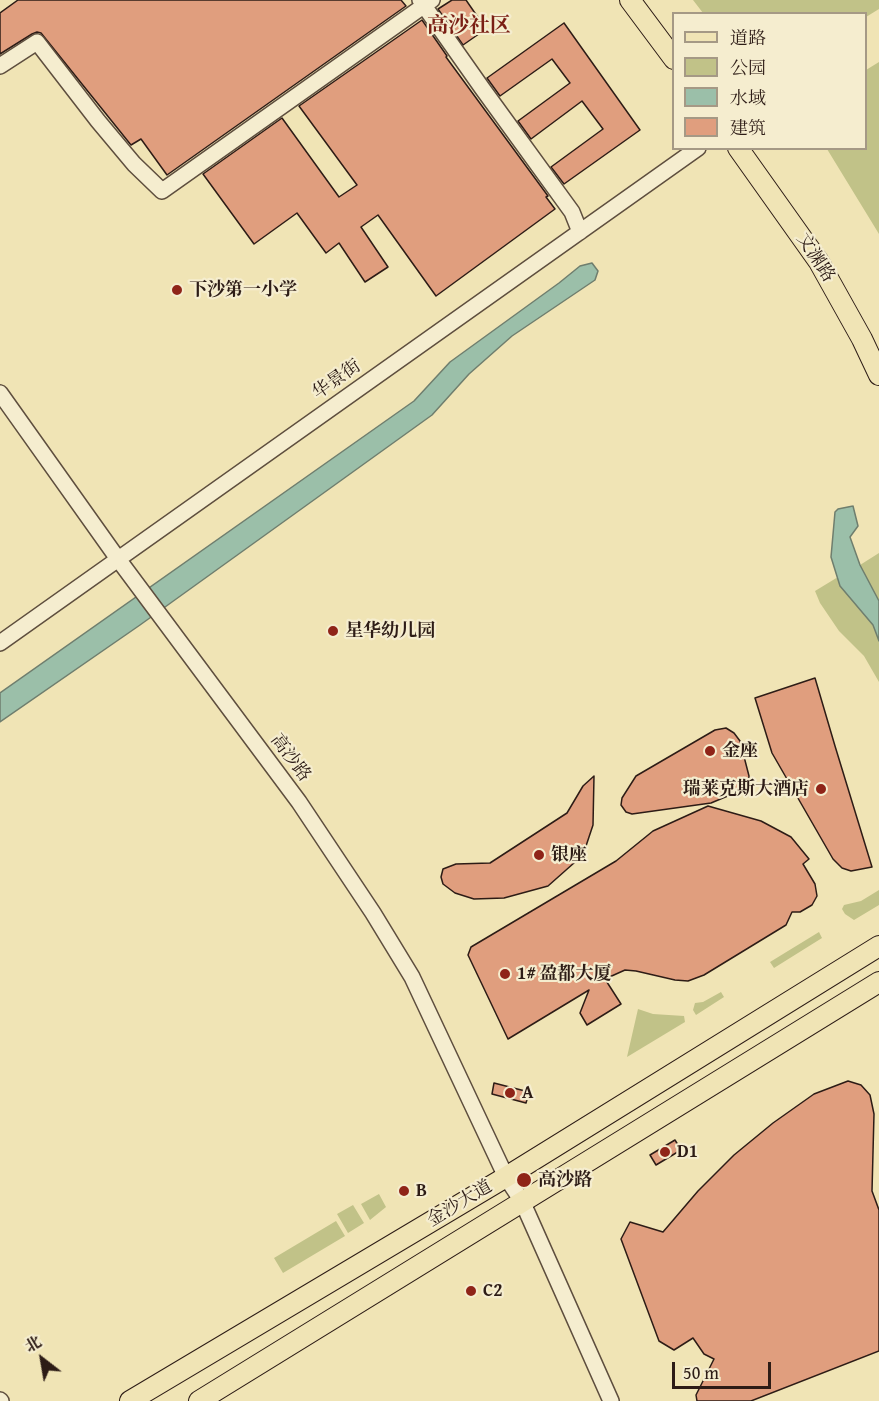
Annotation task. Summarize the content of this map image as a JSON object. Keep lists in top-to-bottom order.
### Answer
{
  "streets": {
    "main road": ["文渊路", "金沙大道"],
    "street": ["华景街", "高沙路"]
  },
  "crossings": [
    ["华景街", "高沙路"],
    ["高沙路", "金沙大道"]
  ],
  "districts": ["高沙社区"],
  "places": [
    "下沙第一小学",
    "星华幼儿园",
    "金座",
    "瑞莱克斯大酒店",
    "银座",
    "1# 盈都大厦",
    "A",
    "D1",
    "高沙路",
    "B",
    "C2"
  ],
  "legend": [
    "道路",
    "公园",
    "水域",
    "建筑"
  ],
  "scale_bar": "50 m",
  "north": "top left"
}
